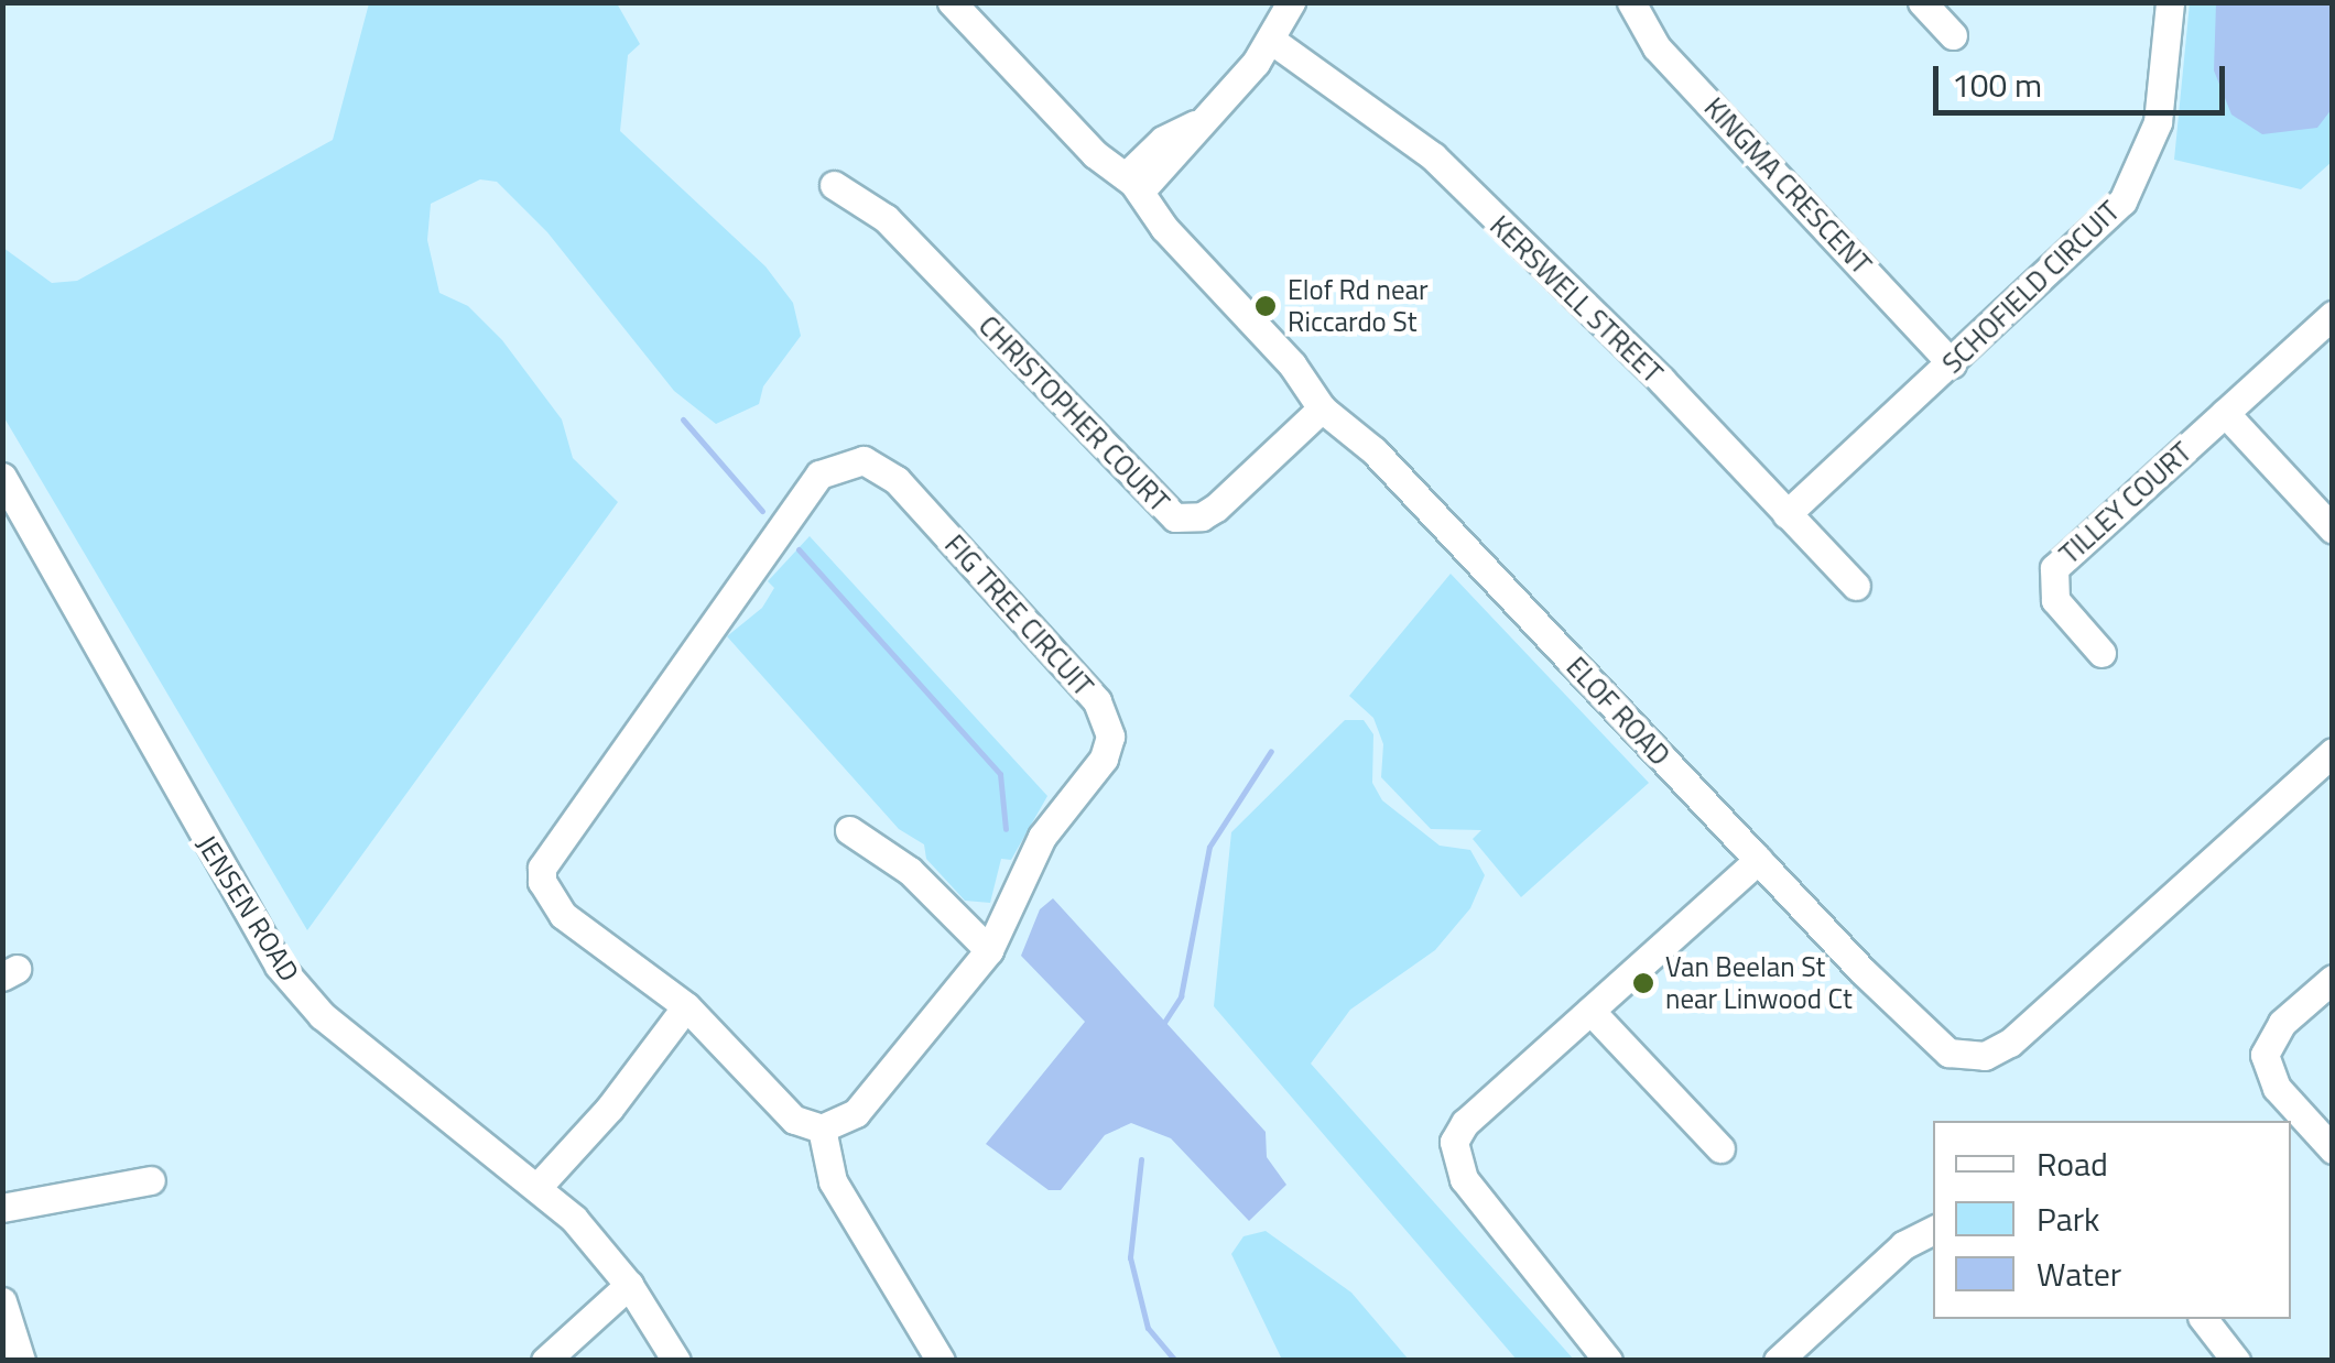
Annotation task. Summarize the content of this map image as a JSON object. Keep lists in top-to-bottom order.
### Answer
{
  "streets": {
    "street": [
      "KINGMA CRESCENT",
      "SCHOFIELD CIRCUIT",
      "KERSWELL STREET",
      "CHRISTOPHER COURT",
      "TILLEY COURT",
      "FIG TREE CIRCUIT",
      "ELOF ROAD",
      "JENSEN ROAD"
    ]
  },
  "crossings": [
    ["KINGMA CRESCENT", "SCHOFIELD CIRCUIT"],
    ["SCHOFIELD CIRCUIT", "KERSWELL STREET"],
    ["CHRISTOPHER COURT", "ELOF ROAD"]
  ],
  "places": ["Elof Rd near Riccardo St", "Van Beelan St near Linwood Ct"],
  "legend": ["Road", "Park", "Water"],
  "scale_bar": "100 m"
}
